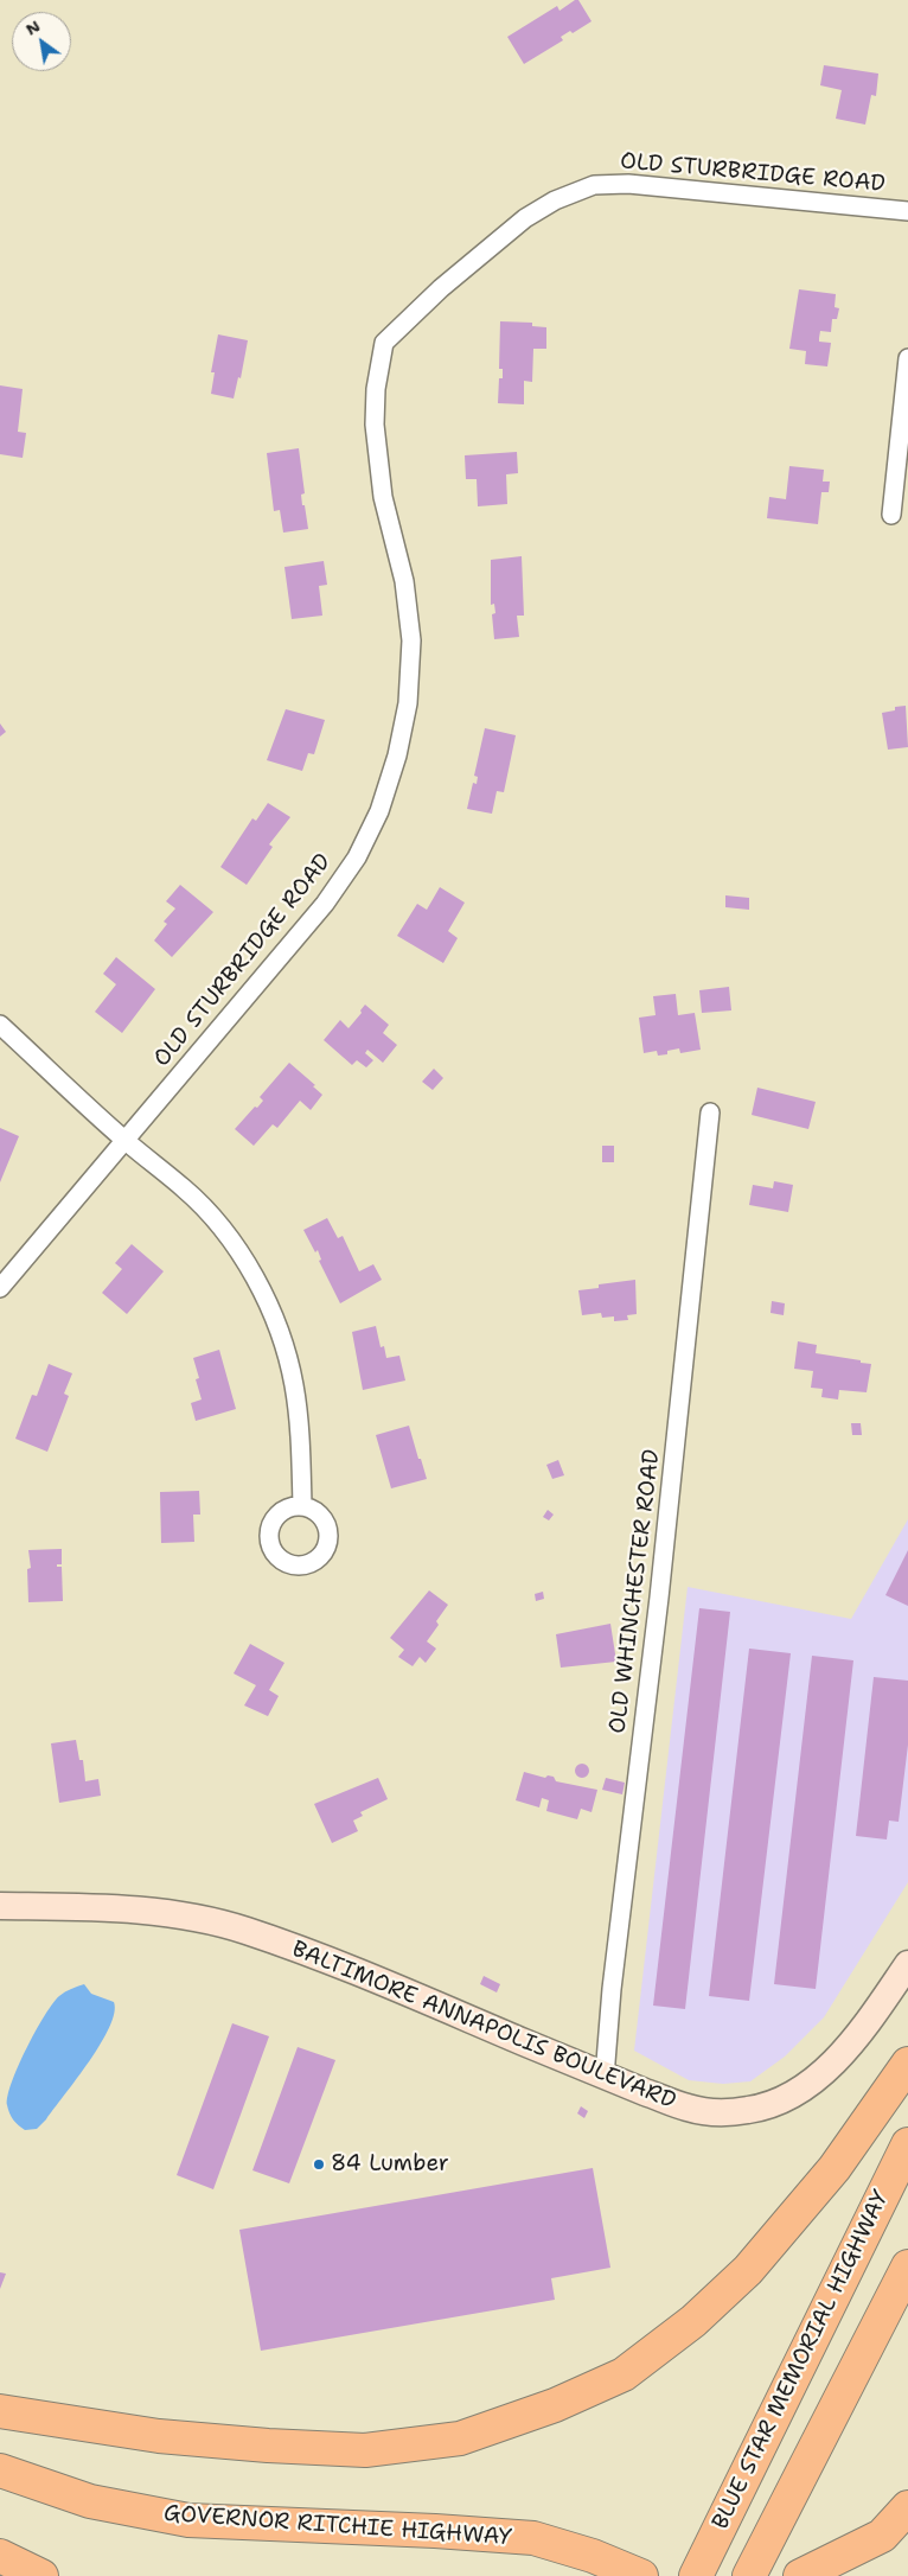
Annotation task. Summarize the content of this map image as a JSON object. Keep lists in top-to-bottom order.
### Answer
{
  "streets": {
    "highway": ["BLUE STAR MEMORIAL HIGHWAY", "GOVERNOR RITCHIE HIGHWAY"],
    "street": ["OLD STURBRIDGE ROAD", "OLD WHINCHESTER ROAD", "BALTIMORE ANNAPOLIS BOULEVARD"]
  },
  "crossings": [
    ["OLD WHINCHESTER ROAD", "BALTIMORE ANNAPOLIS BOULEVARD"]
  ],
  "places": ["84 Lumber"],
  "north": "top left"
}
